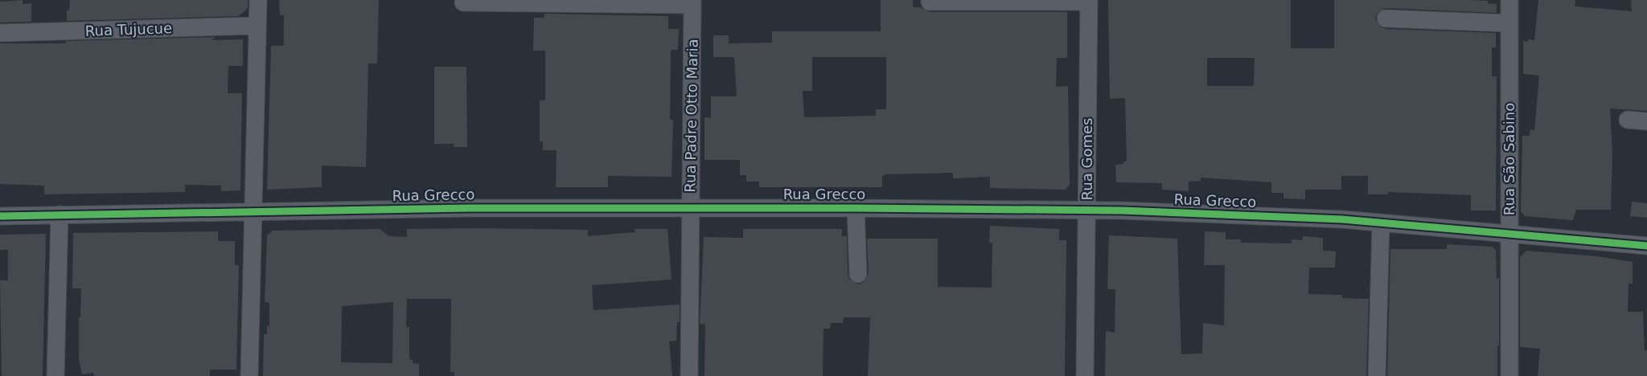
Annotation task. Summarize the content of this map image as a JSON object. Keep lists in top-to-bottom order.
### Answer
{
  "streets": {
    "street": [
      "Rua Tujucue",
      "Rua Padre Otto Maria",
      "Rua Gomes",
      "Rua São Sabino",
      "Rua Grecco"
    ]
  },
  "crossings": [
    ["Rua Padre Otto Maria", "Rua Grecco"],
    ["Rua Gomes", "Rua Grecco"],
    ["Rua São Sabino", "Rua Grecco"]
  ]
}
